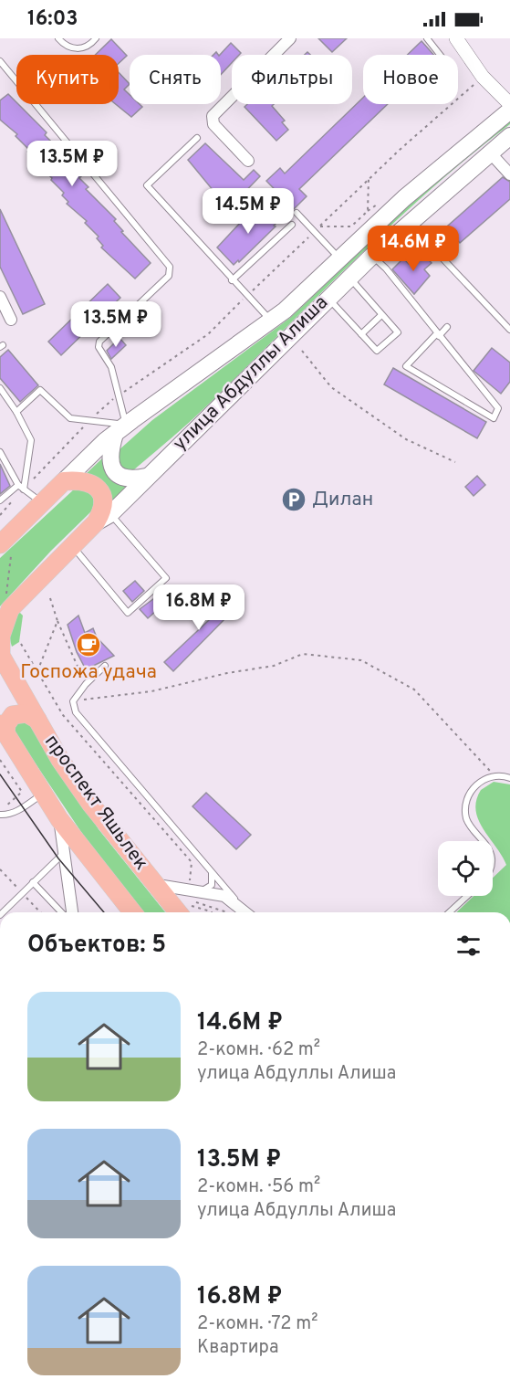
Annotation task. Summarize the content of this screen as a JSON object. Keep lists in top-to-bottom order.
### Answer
{
  "streets": {
    "main road": ["улица Абдуллы Алиша", "проспект Яшьлек"]
  },
  "places": {
    "parking": ["Дилан"],
    "cafe": ["Госпожа удача"]
  },
  "page": {
    "status": "16:03",
    "chip": [
      "Купить",
      "Снять",
      "Фильтры",
      "Новое"
    ],
    "price": [
      "13.5M ₽",
      "14.5M ₽",
      "14.6M ₽",
      "13.5M ₽",
      "16.8M ₽"
    ],
    "heading": "Объектов: 5",
    "list": [
      {
        "name": "14.6M ₽",
        "note": "2-комн. · 62 m² · улица Абдуллы Алиша"
      },
      {
        "name": "13.5M ₽",
        "note": "2-комн. · 56 m² · улица Абдуллы Алиша"
      },
      {
        "name": "16.8M ₽",
        "note": "2-комн. · 72 m² · Квартира"
      }
    ]
  }
}
